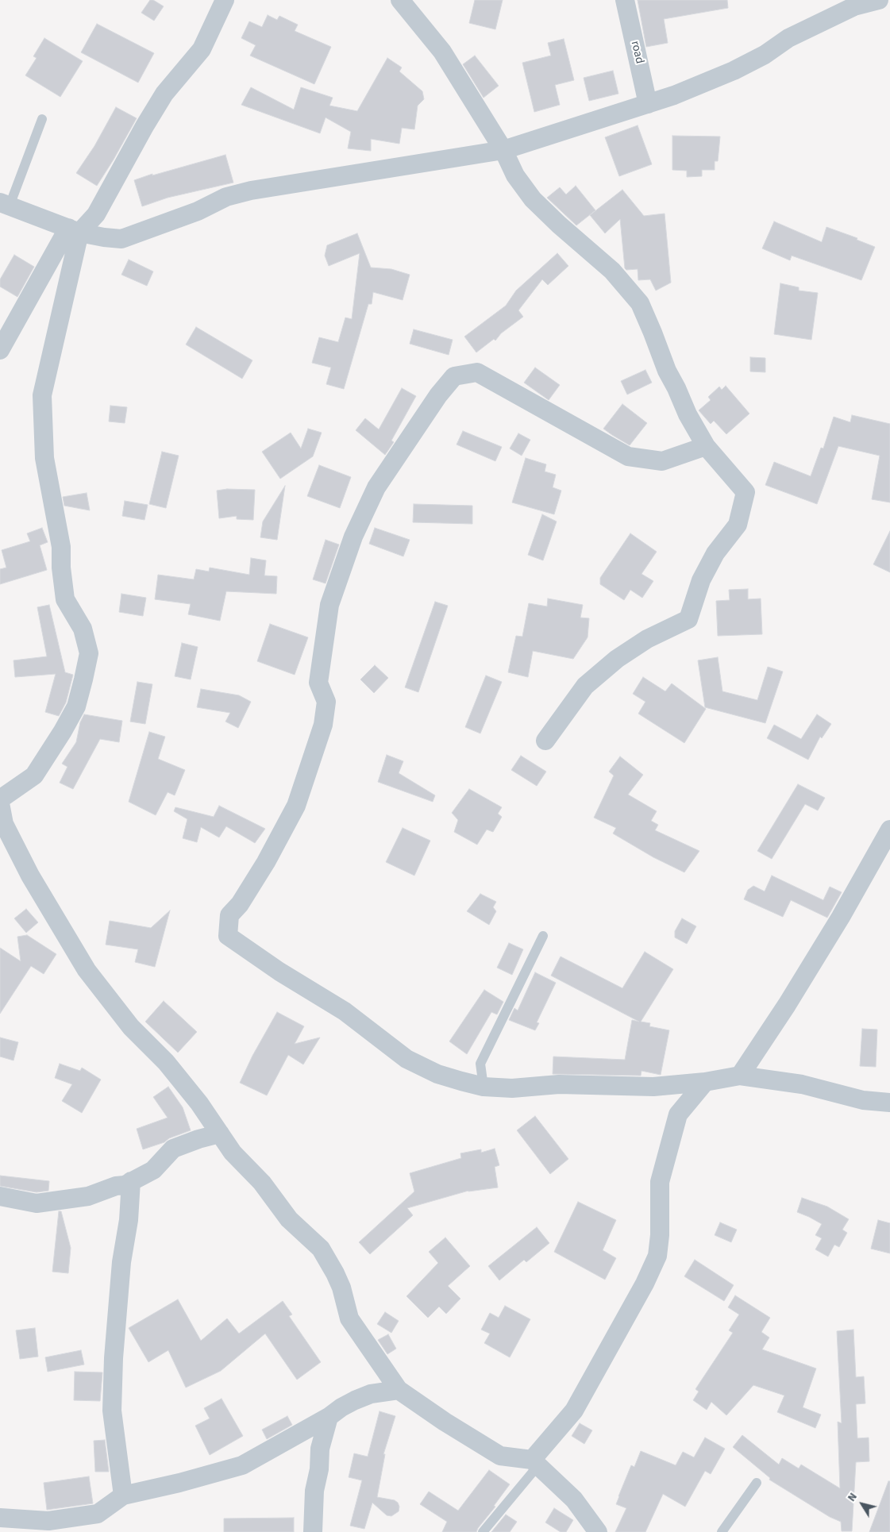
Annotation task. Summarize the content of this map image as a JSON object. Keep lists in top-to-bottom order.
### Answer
{
  "streets": {
    "street": ["road"]
  },
  "north": "top left"
}
